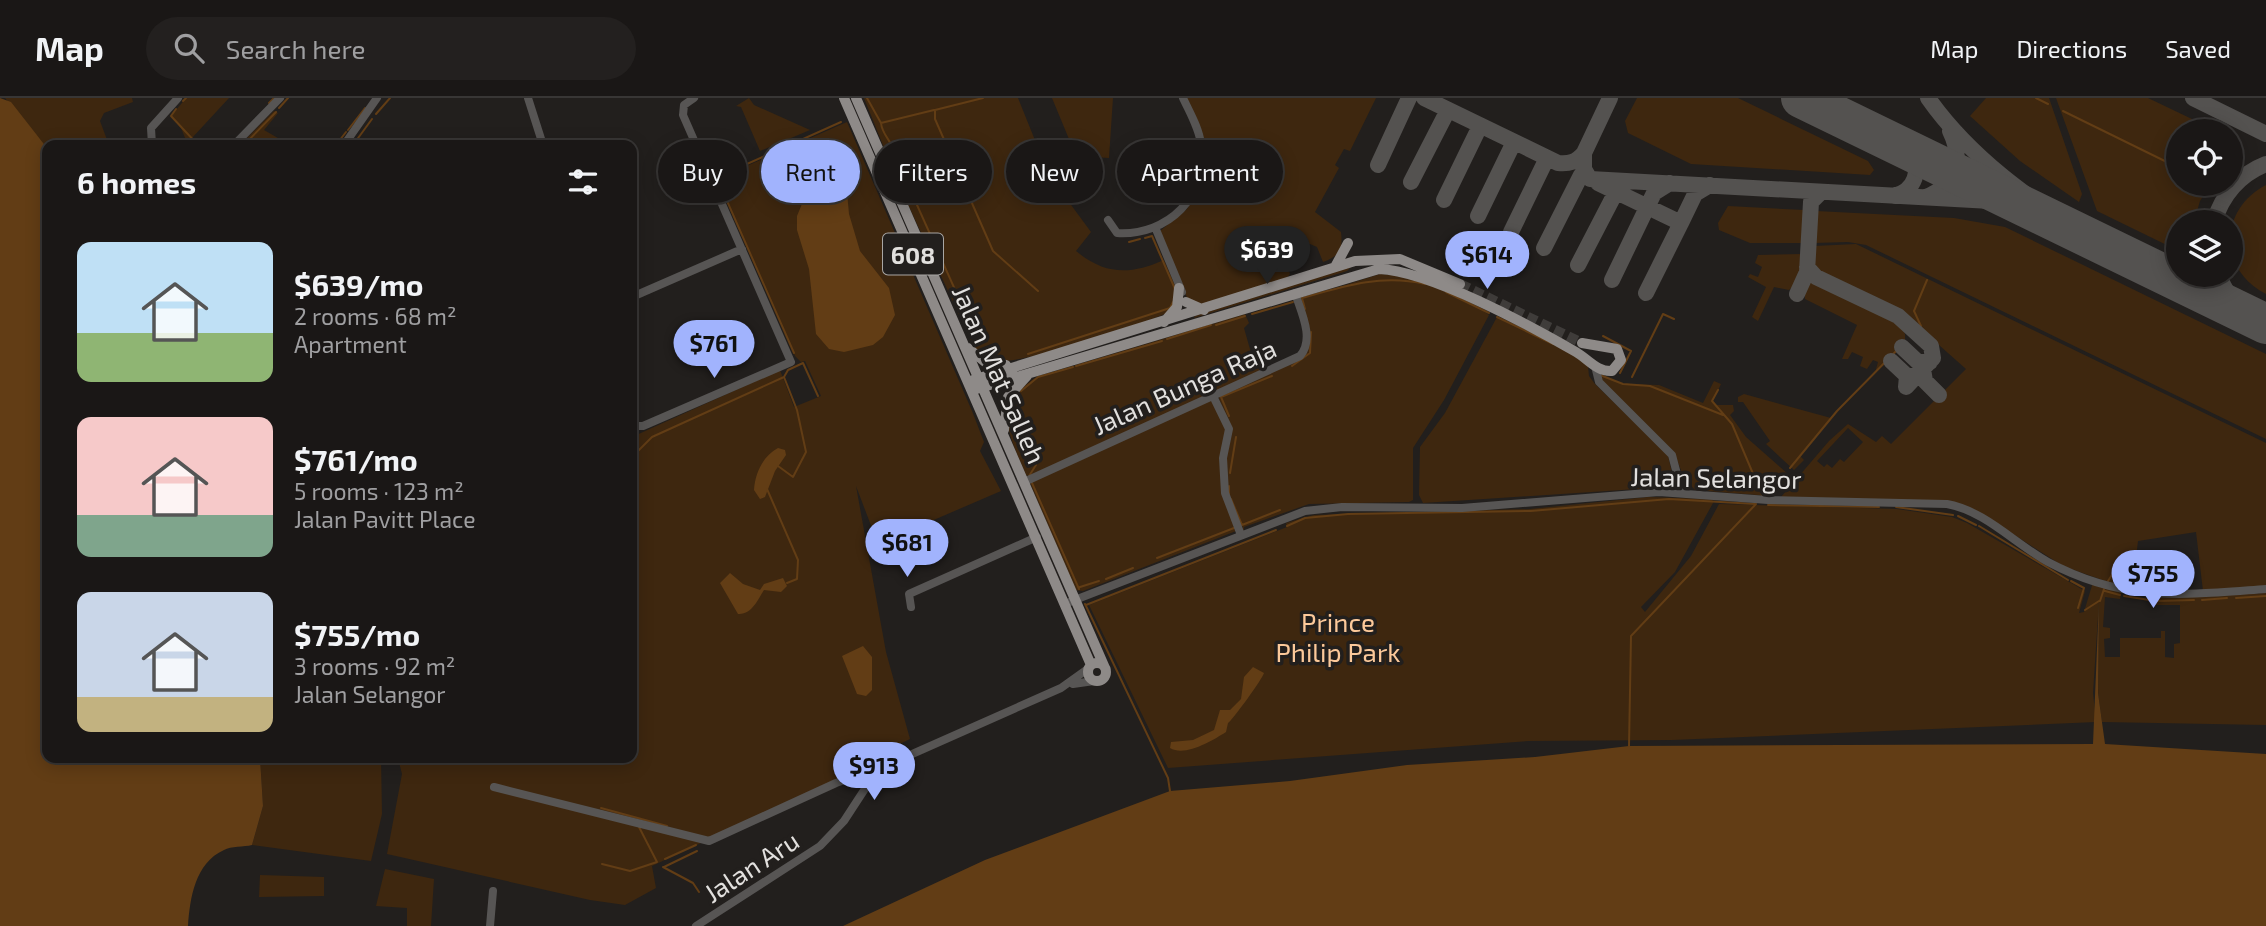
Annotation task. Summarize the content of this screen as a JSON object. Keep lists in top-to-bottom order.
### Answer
{
  "streets": {
    "main road": ["608", "Jalan Mat Salleh"],
    "street": ["Jalan Bunga Raja", "Jalan Selangor", "Jalan Aru"]
  },
  "crossings": [
    ["Jalan Mat Salleh", "Jalan Bunga Raja"],
    ["Jalan Mat Salleh", "Jalan Selangor"]
  ],
  "parks": ["Prince Philip Park"],
  "page": {
    "header": "Map",
    "search": "Search here",
    "nav": ["Map", "Directions", "Saved"],
    "chip": [
      "Buy",
      "Rent",
      "Filters",
      "New",
      "Apartment"
    ],
    "heading": "6 homes",
    "list": [
      {
        "name": "$639/mo",
        "note": "2 rooms · 68 m² · Apartment"
      },
      {
        "name": "$761/mo",
        "note": "5 rooms · 123 m² · Jalan Pavitt Place"
      },
      {
        "name": "$755/mo",
        "note": "3 rooms · 92 m² · Jalan Selangor"
      }
    ],
    "price": [
      "$639",
      "$614",
      "$761",
      "$681",
      "$755",
      "$913"
    ]
  }
}
